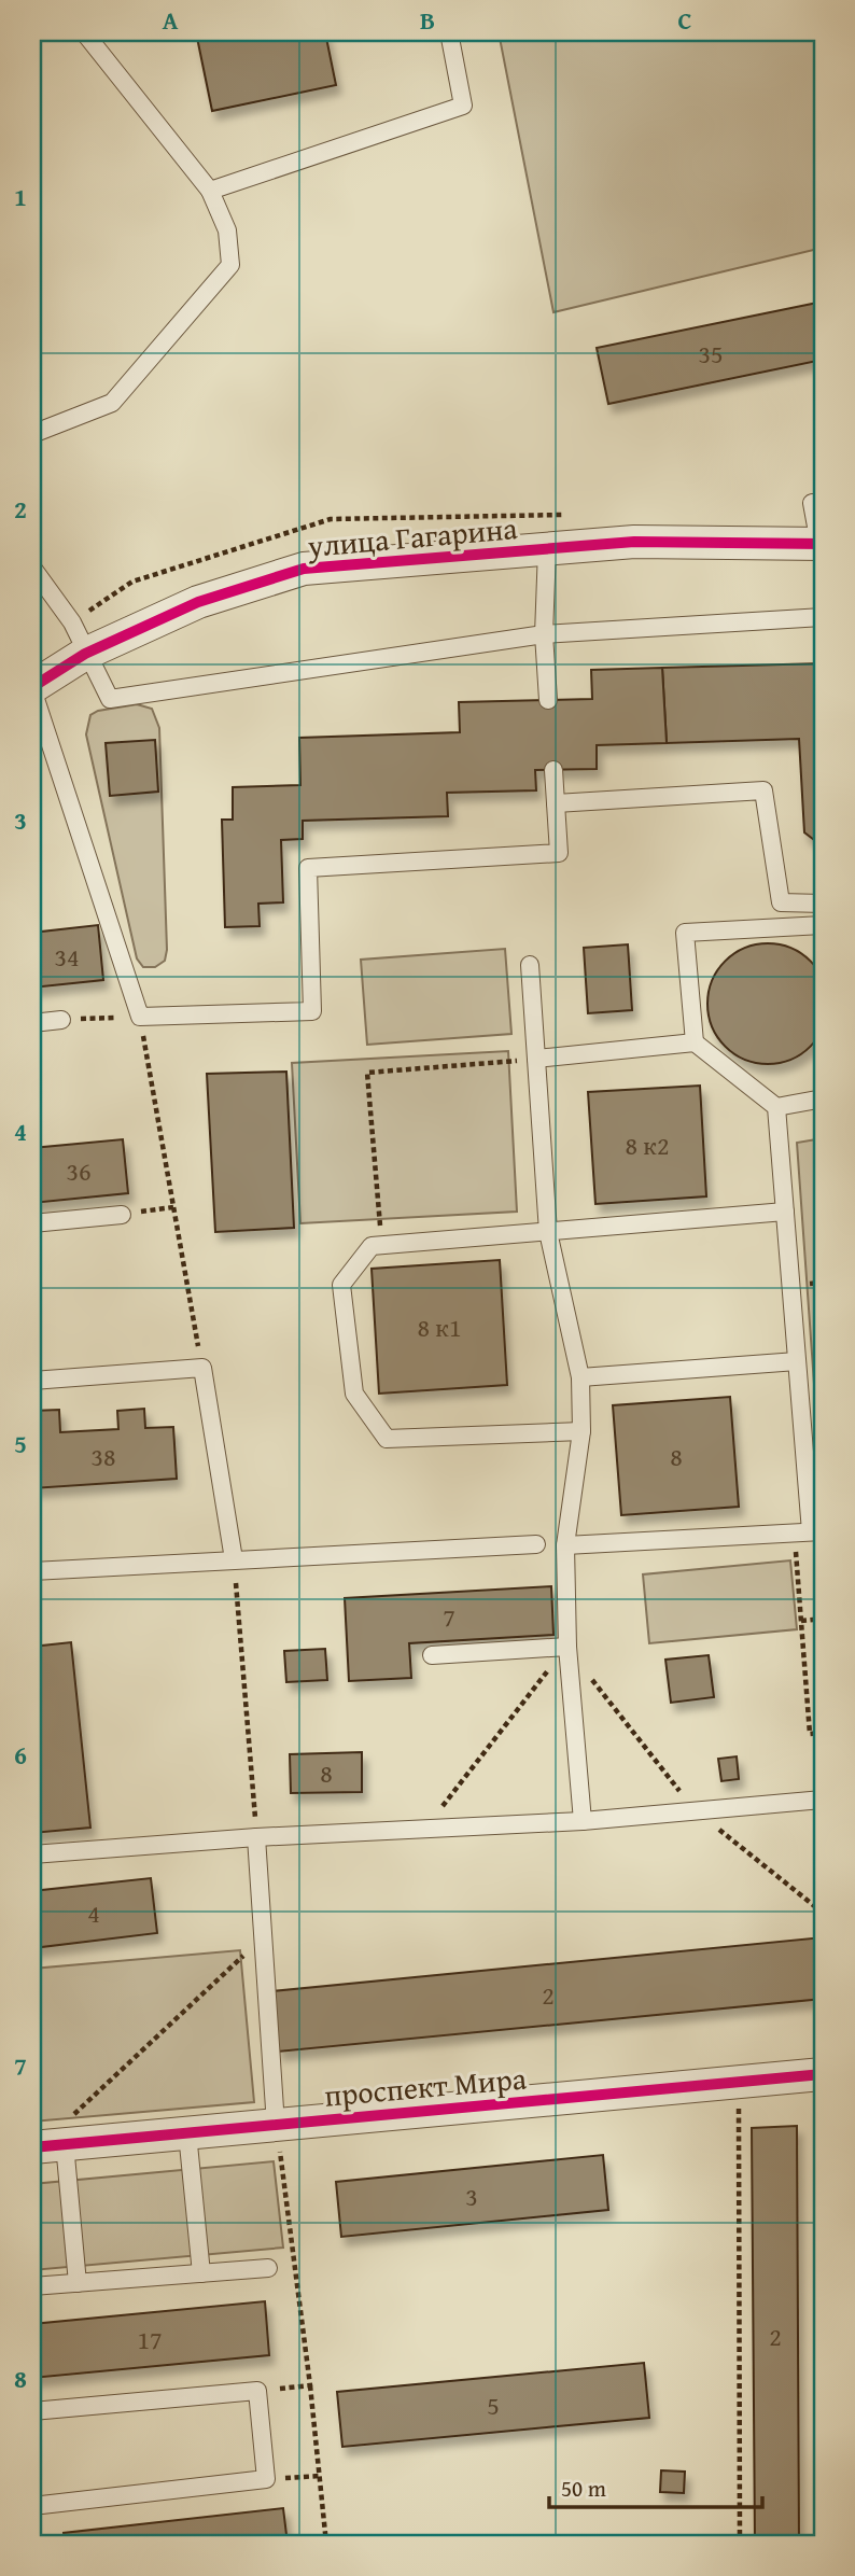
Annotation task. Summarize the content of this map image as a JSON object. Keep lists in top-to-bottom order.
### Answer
{
  "streets": {
    "street": ["улица Гагарина", "проспект Мира"]
  },
  "house_numbers": [
    "35",
    "34",
    "8 к2",
    "36",
    "8 к1",
    "38",
    "8",
    "7",
    "8",
    "4",
    "2",
    "3",
    "2",
    "17",
    "5"
  ],
  "scale_bar": "50 m",
  "grid": {
    "columns": ["A", "B", "C"],
    "rows": [
      "1",
      "2",
      "3",
      "4",
      "5",
      "6",
      "7",
      "8"
    ]
  }
}
